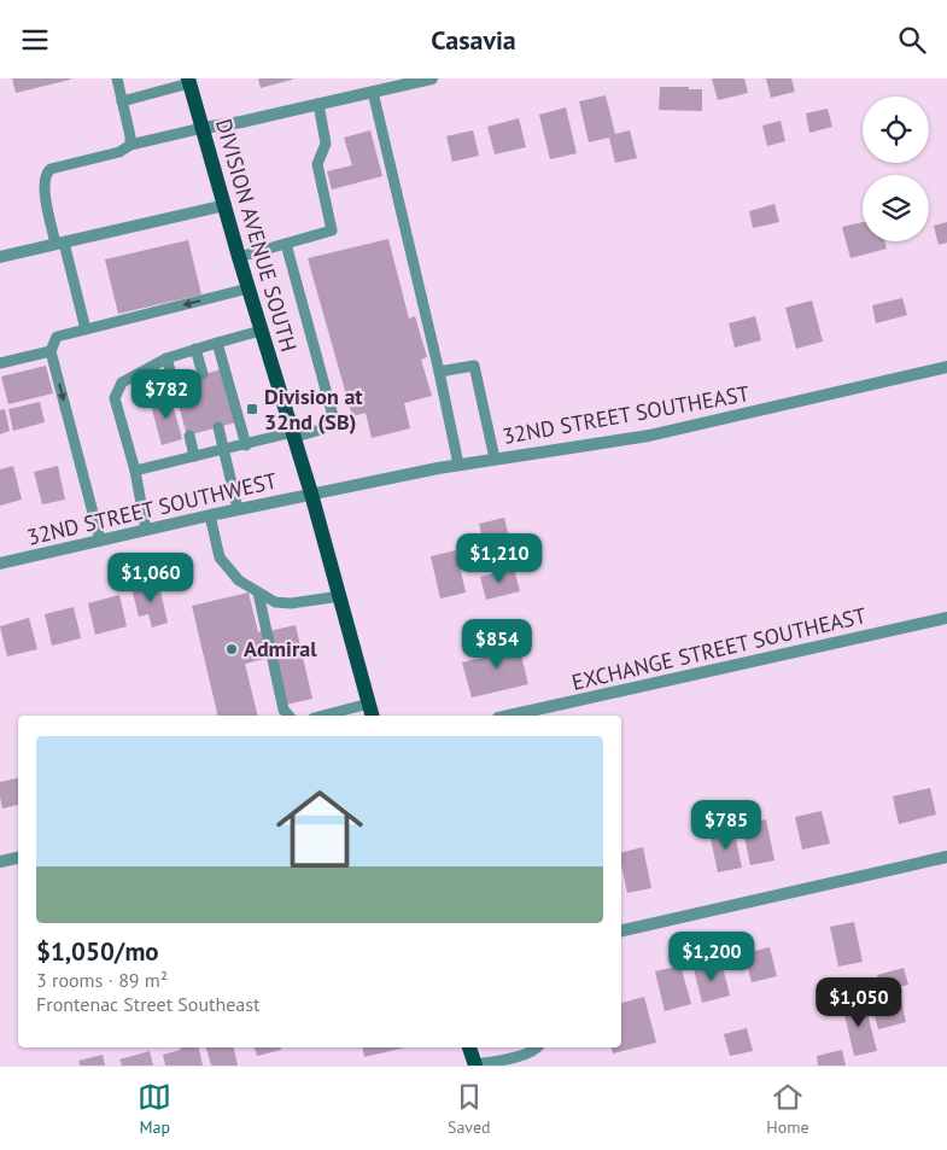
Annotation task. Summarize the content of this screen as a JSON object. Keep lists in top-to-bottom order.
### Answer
{
  "streets": {
    "main road": ["DIVISION AVENUE SOUTH"],
    "street": ["32ND STREET SOUTHEAST", "32ND STREET SOUTHWEST", "EXCHANGE STREET SOUTHEAST"]
  },
  "crossings": [
    ["DIVISION AVENUE SOUTH", "32ND STREET SOUTHEAST"],
    ["DIVISION AVENUE SOUTH", "32ND STREET SOUTHWEST"],
    ["32ND STREET SOUTHEAST", "32ND STREET SOUTHWEST"]
  ],
  "places": {
    "transit": ["Division at 32nd (SB)"],
    "other": ["Admiral"]
  },
  "page": {
    "header": "Casavia",
    "price": [
      "$782",
      "$1,210",
      "$1,060",
      "$854",
      "$785",
      "$1,200",
      "$1,050"
    ],
    "list": [
      {
        "name": "$1,050/mo",
        "note": "3 rooms · 89 m² · Frontenac Street Southeast"
      }
    ],
    "tabs": ["Map", "Saved", "Home"]
  }
}
